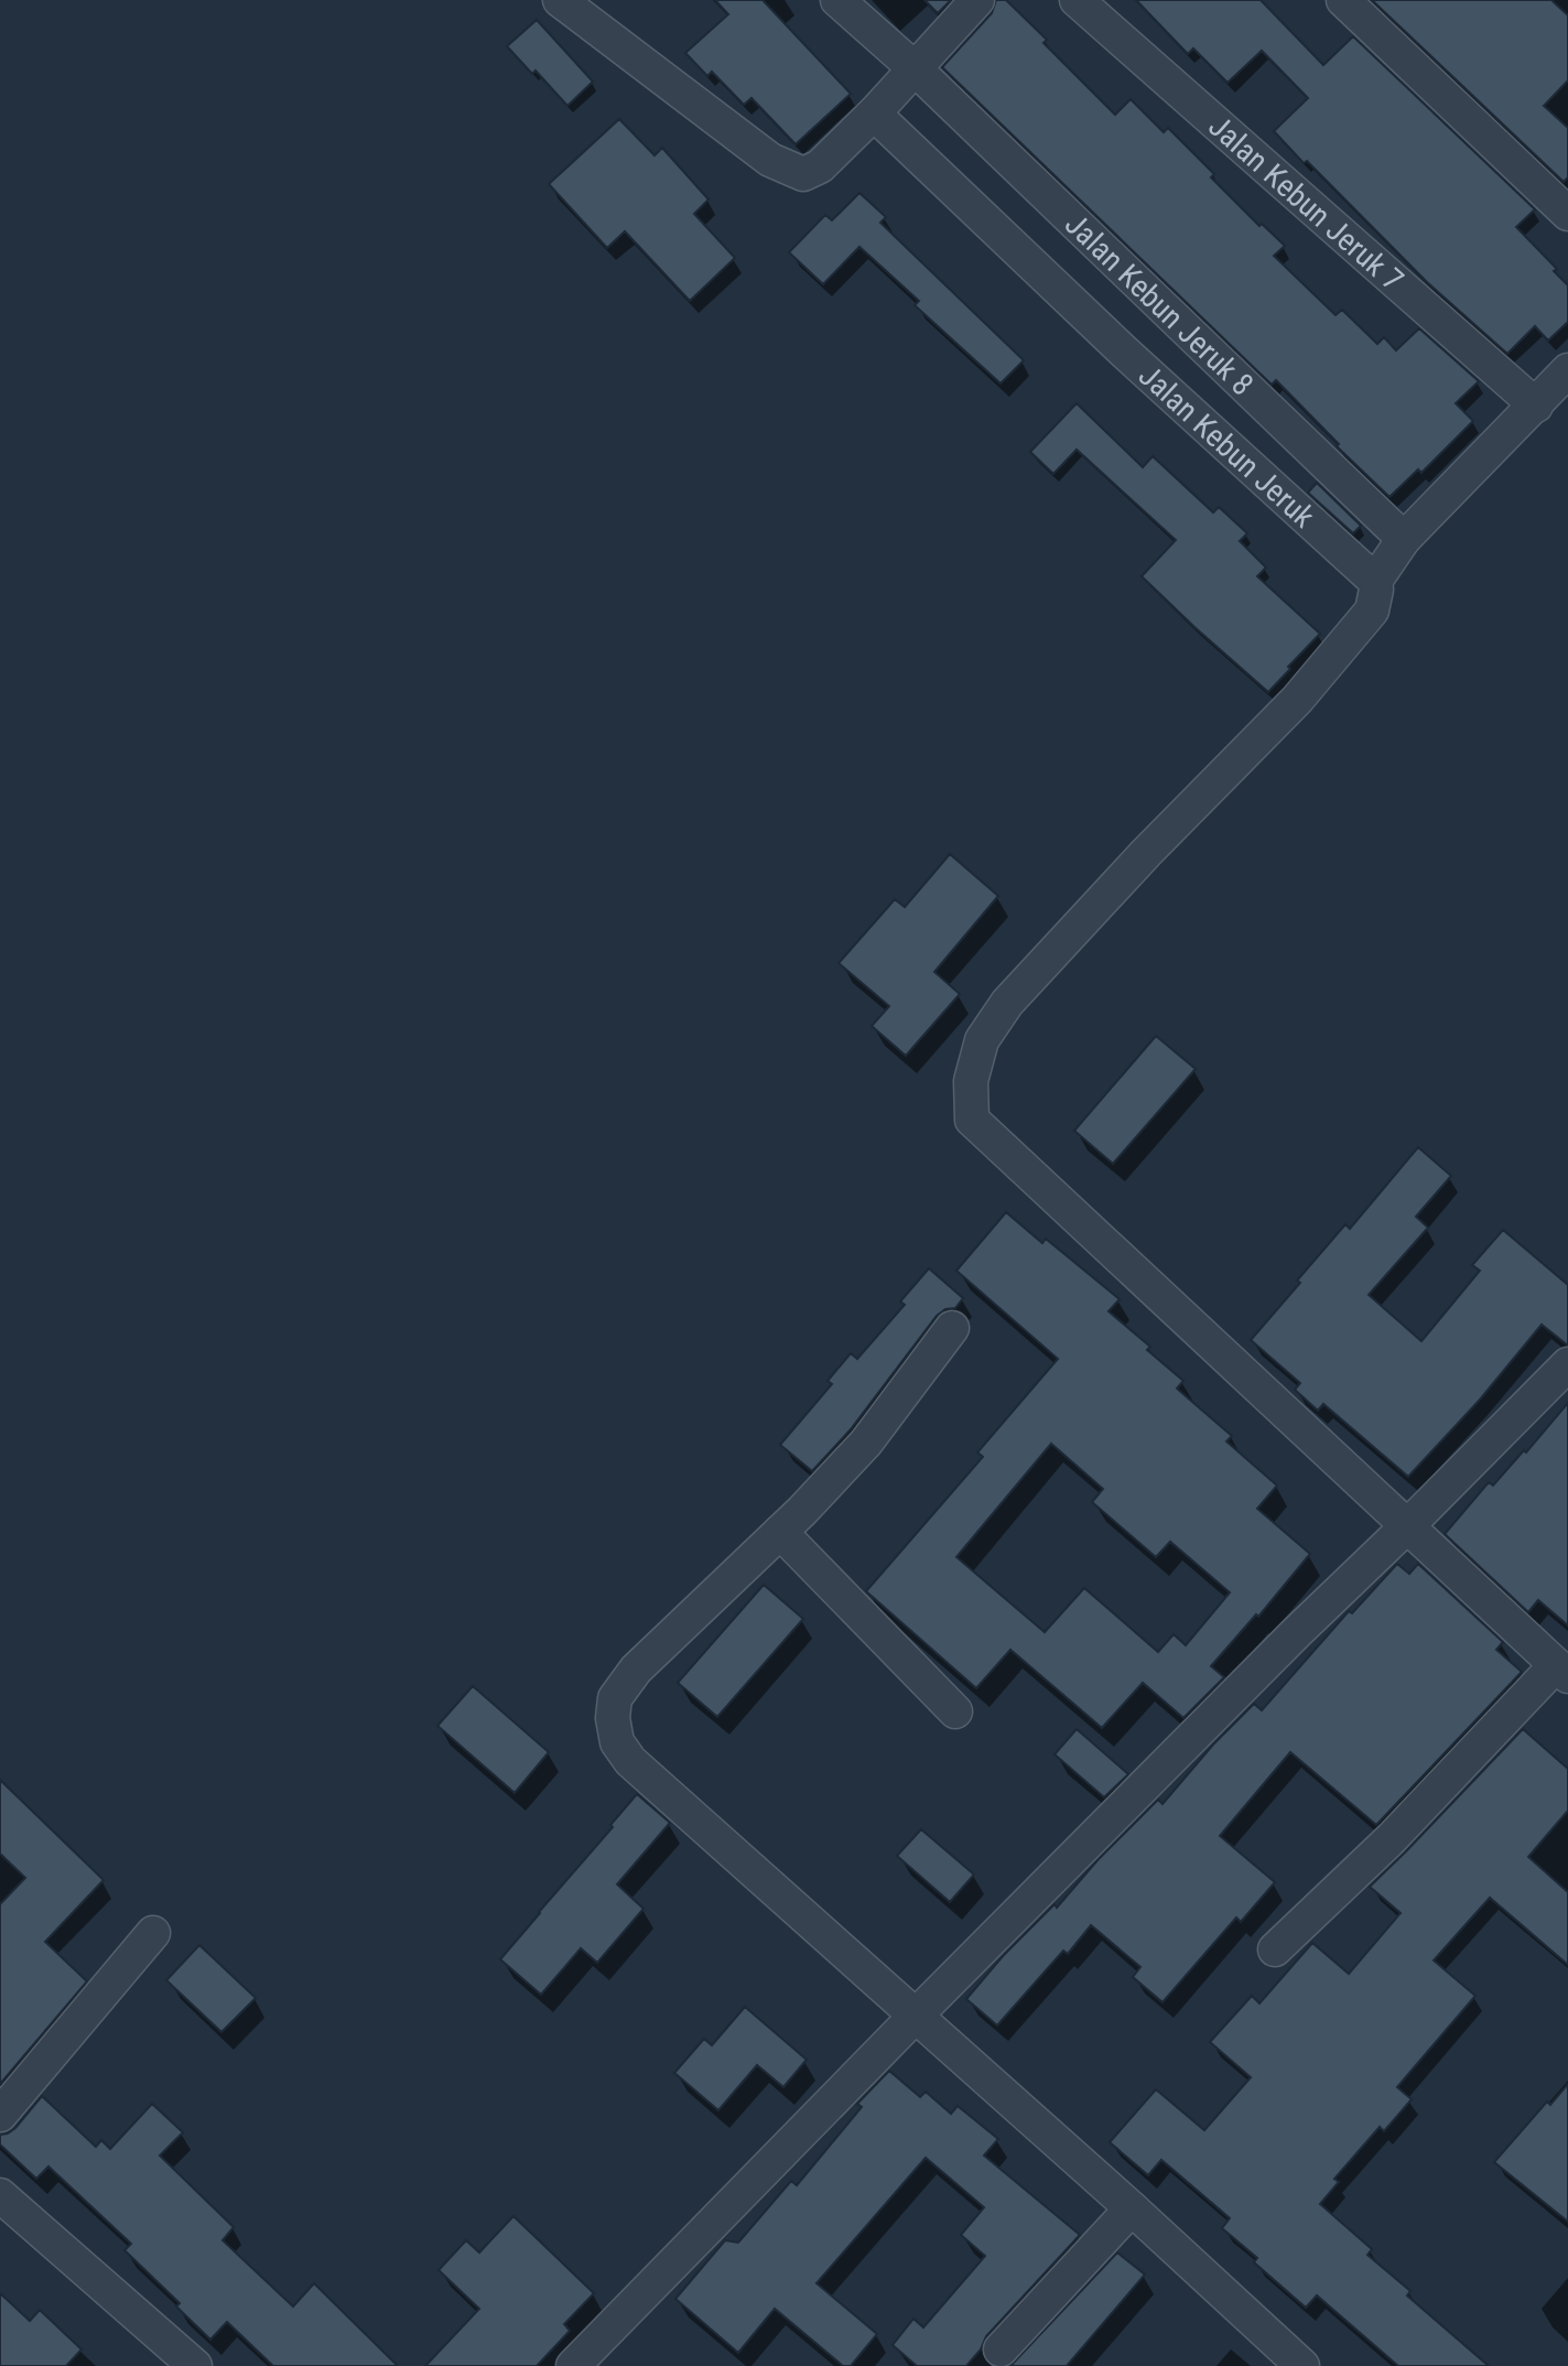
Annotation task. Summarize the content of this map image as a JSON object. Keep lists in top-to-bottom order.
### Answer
{
  "streets": {
    "street": ["Jalan Kebun Jeruk 7", "Jalan Kebun Jeruk 8", "Jalan Kebun Jeruk"]
  }
}
